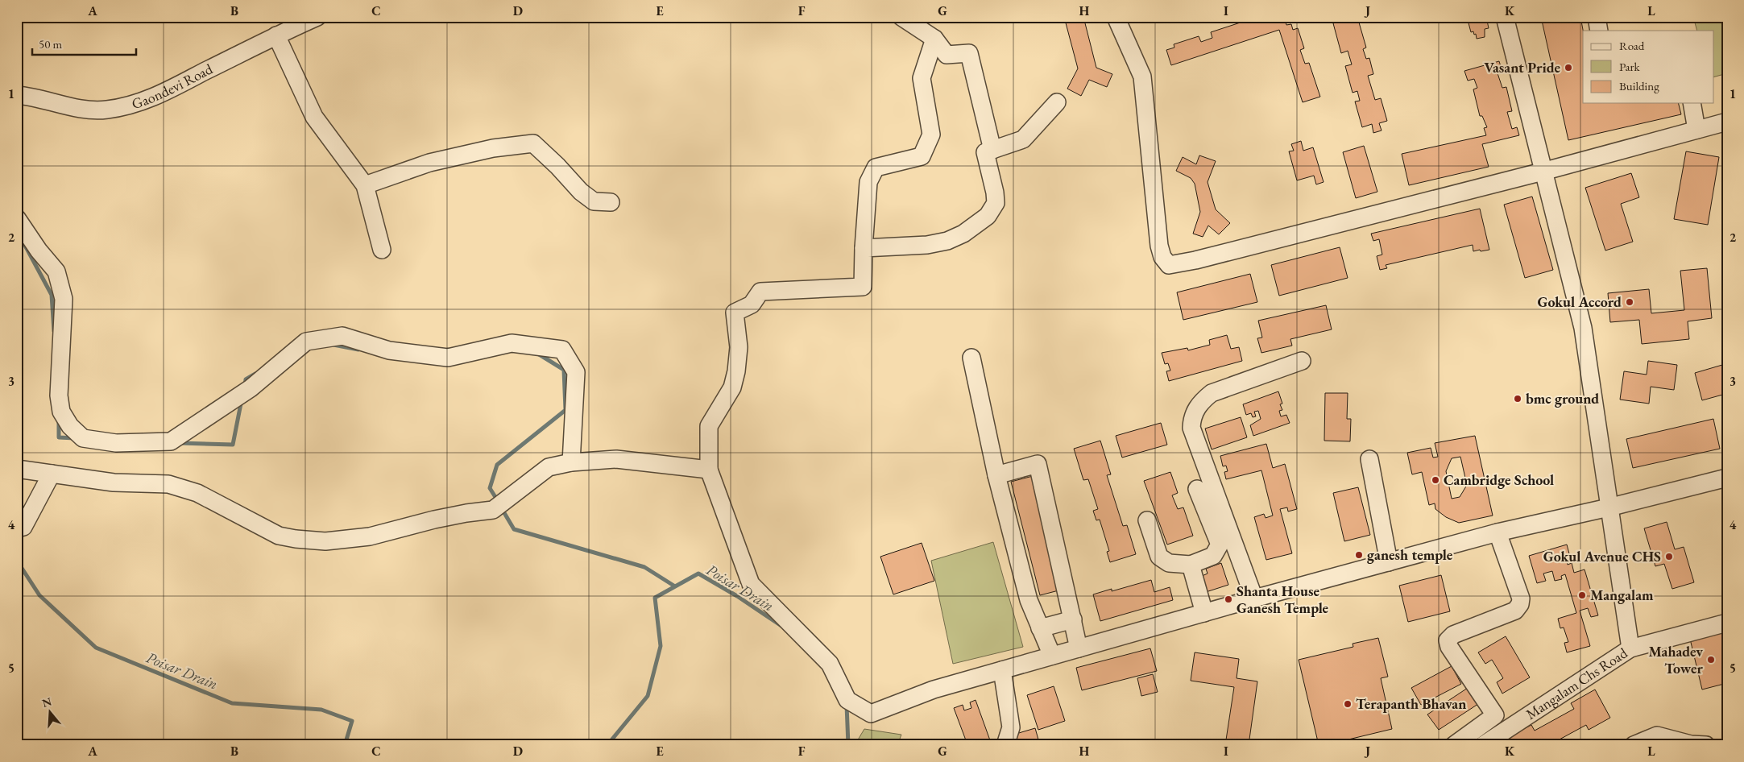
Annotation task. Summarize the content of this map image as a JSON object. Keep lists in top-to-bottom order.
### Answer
{
  "streets": {
    "street": ["Gaondevi Road", "Mangalam Chs Road"]
  },
  "water": ["Poisar Drain"],
  "places": [
    "Vasant Pride",
    "Gokul Accord",
    "bmc ground",
    "Cambridge School",
    "ganesh temple",
    "Gokul Avenue CHS",
    "Mangalam",
    "Shanta House Ganesh Temple",
    "Mahadev Tower",
    "Terapanth Bhavan"
  ],
  "legend": ["Road", "Park", "Building"],
  "scale_bar": "50 m",
  "north": "top",
  "grid": {
    "columns": [
      "A",
      "B",
      "C",
      "D",
      "E",
      "F",
      "G",
      "H",
      "I",
      "J",
      "K",
      "L"
    ],
    "rows": [
      "1",
      "2",
      "3",
      "4",
      "5"
    ]
  }
}
